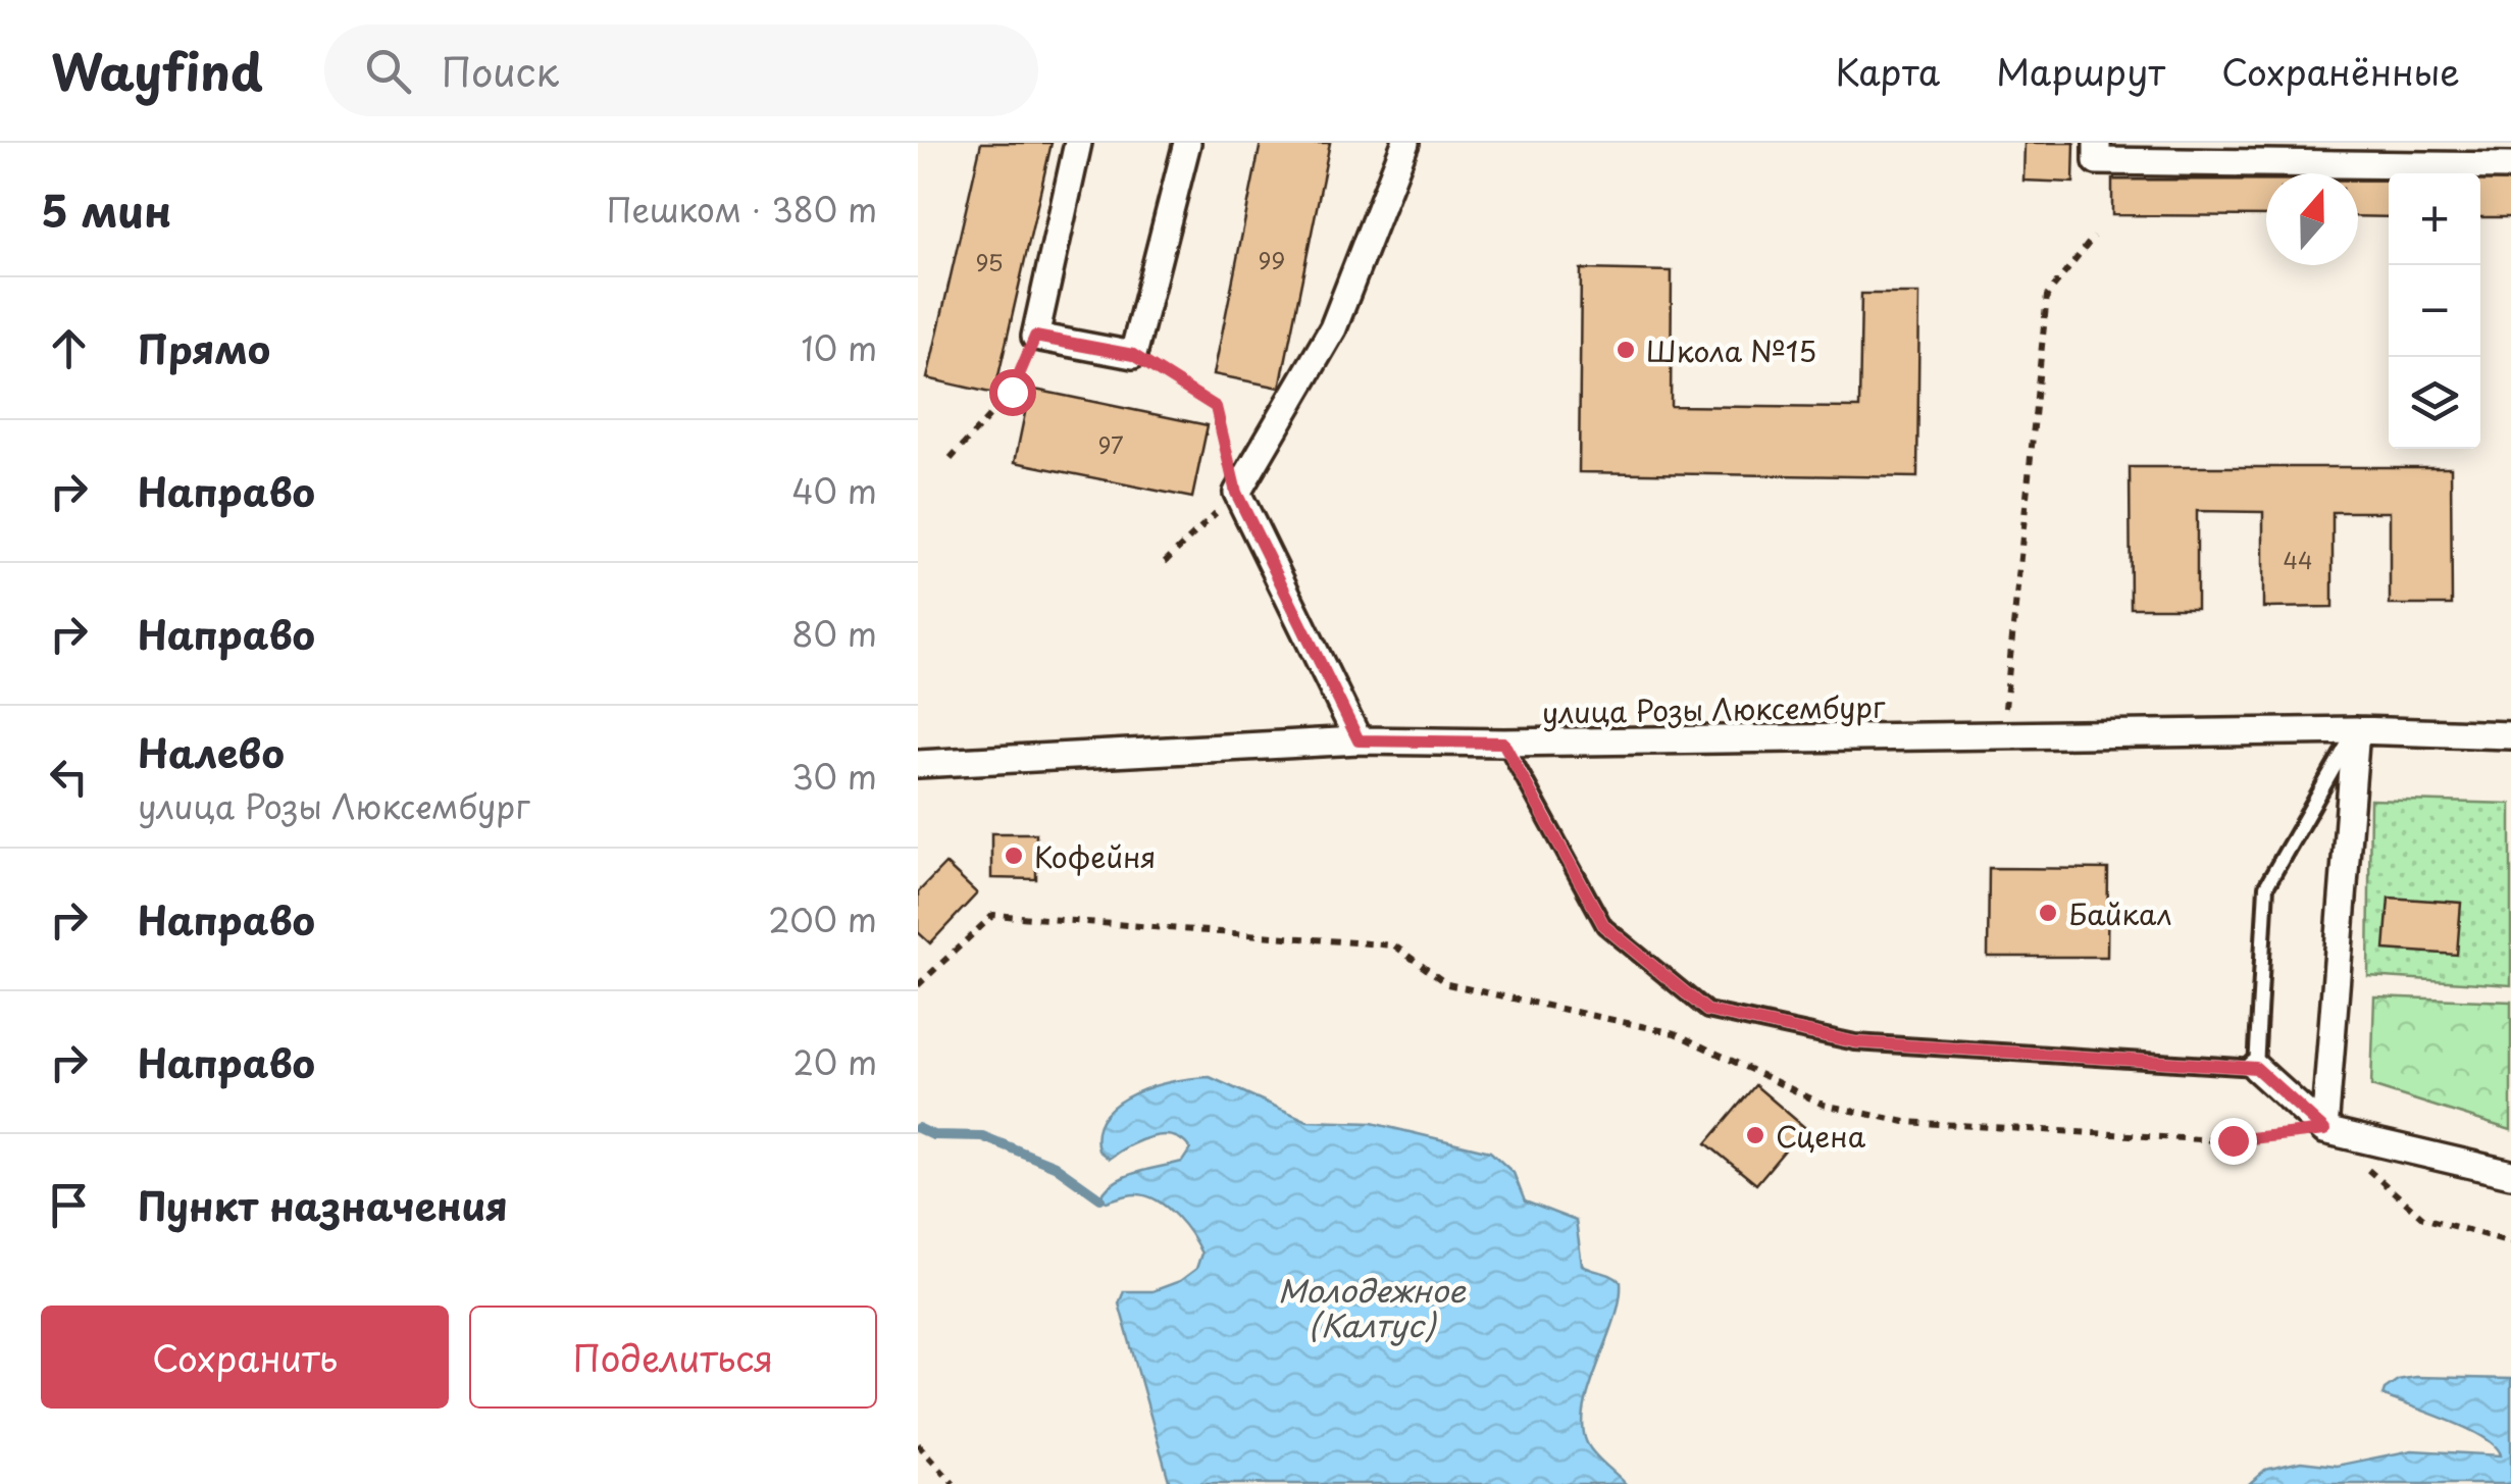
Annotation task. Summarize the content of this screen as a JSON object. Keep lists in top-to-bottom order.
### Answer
{
  "streets": {
    "street": ["улица Розы Люксембург"]
  },
  "water": ["Молодежное (Калтус)"],
  "places": [
    "Школа №15",
    "Кофейня",
    "Байкал",
    "Сцена"
  ],
  "house_numbers": [
    "99",
    "95",
    "97",
    "44"
  ],
  "north": "top",
  "page": {
    "header": "Wayfind",
    "search": "Поиск",
    "nav": ["Карта", "Маршрут", "Сохранённые"],
    "heading": ["5 мин", "Пешком · 380 m"],
    "map_buttons": ["+", "−"],
    "list": [
      ["Прямо", "10 m"],
      ["Направо", "40 m"],
      ["Направо", "80 m"],
      ["Налево", "улица Розы Люксембург", "30 m"],
      ["Направо", "200 m"],
      ["Направо", "20 m"],
      "Пункт назначения"
    ],
    "buttons": ["Сохранить", "Поделиться"]
  }
}
